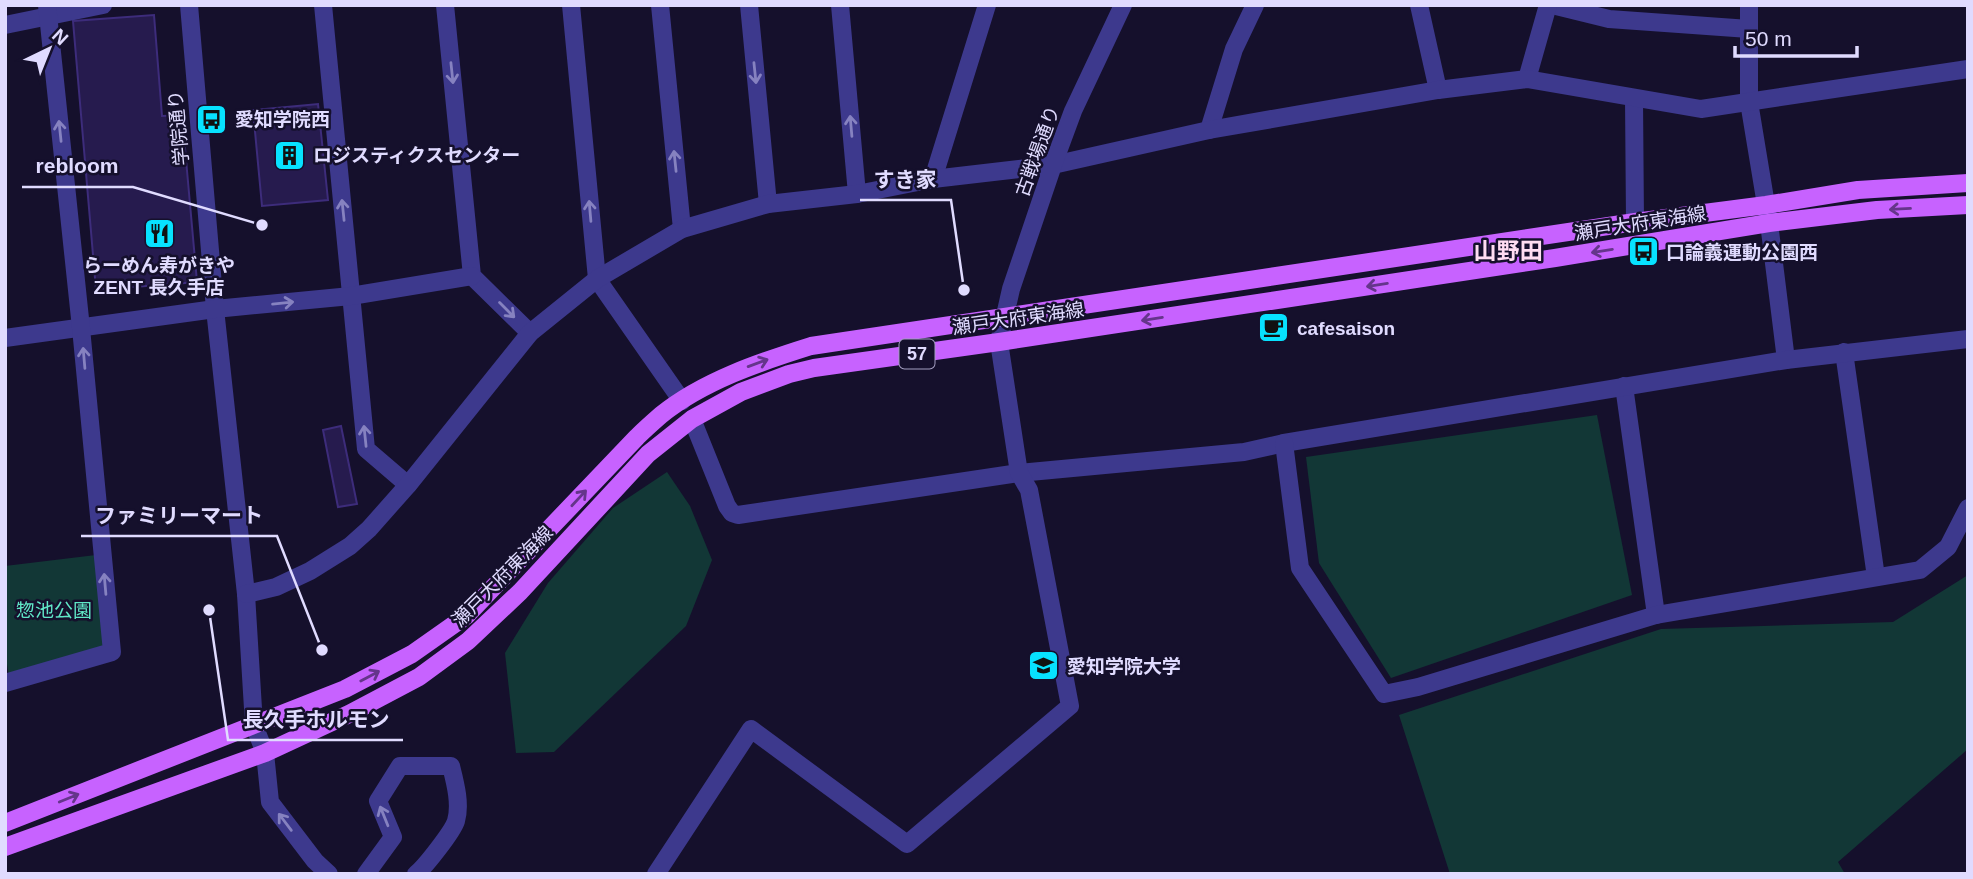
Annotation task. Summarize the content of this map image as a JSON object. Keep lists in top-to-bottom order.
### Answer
{
  "streets": {
    "main road": ["瀬戸大府東海線", "57"],
    "street": ["学院通り", "古戦場通り"]
  },
  "crossings": [
    ["学院通り", "瀬戸大府東海線"],
    ["古戦場通り", "瀬戸大府東海線"]
  ],
  "districts": ["山野田"],
  "parks": ["惣池公園"],
  "places": {
    "bus stop": ["愛知学院西", "口論義運動公園西"],
    "building": ["ロジスティクスセンター"],
    "other": [
      "rebloom",
      "すき家",
      "長久手ホルモン",
      "ファミリーマート"
    ],
    "restaurant": ["らーめん寿がきや ZENT 長久手店"],
    "cafe": ["cafesaison"],
    "school or university": ["愛知学院大学"]
  },
  "scale_bar": "50 m",
  "north": "top right"
}
